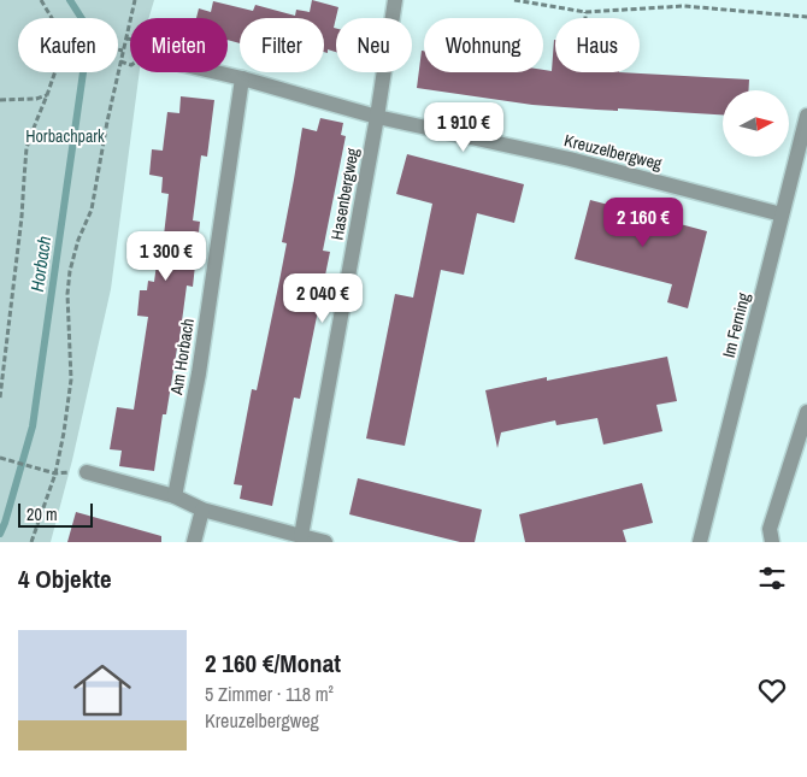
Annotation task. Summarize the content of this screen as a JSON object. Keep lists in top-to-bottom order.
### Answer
{
  "streets": {
    "street": [
      "Kreuzelbergweg",
      "Hasenbergweg",
      "Im Ferning",
      "Am Horbach"
    ]
  },
  "crossings": [
    ["Kreuzelbergweg", "Hasenbergweg"],
    ["Kreuzelbergweg", "Im Ferning"],
    ["Kreuzelbergweg", "Am Horbach"]
  ],
  "water": ["Horbach"],
  "parks": ["Horbachpark"],
  "scale_bar": "20 m",
  "north": "right",
  "page": {
    "chip": [
      "Kaufen",
      "Mieten",
      "Filter",
      "Neu",
      "Wohnung",
      "Haus"
    ],
    "price": [
      "1 910 €",
      "2 160 €",
      "1 300 €",
      "2 040 €"
    ],
    "scale": "20 m",
    "heading": "4 Objekte",
    "list": [
      {
        "name": "2 160 €/Monat",
        "note": "5 Zimmer · 118 m² · Kreuzelbergweg"
      }
    ]
  }
}
